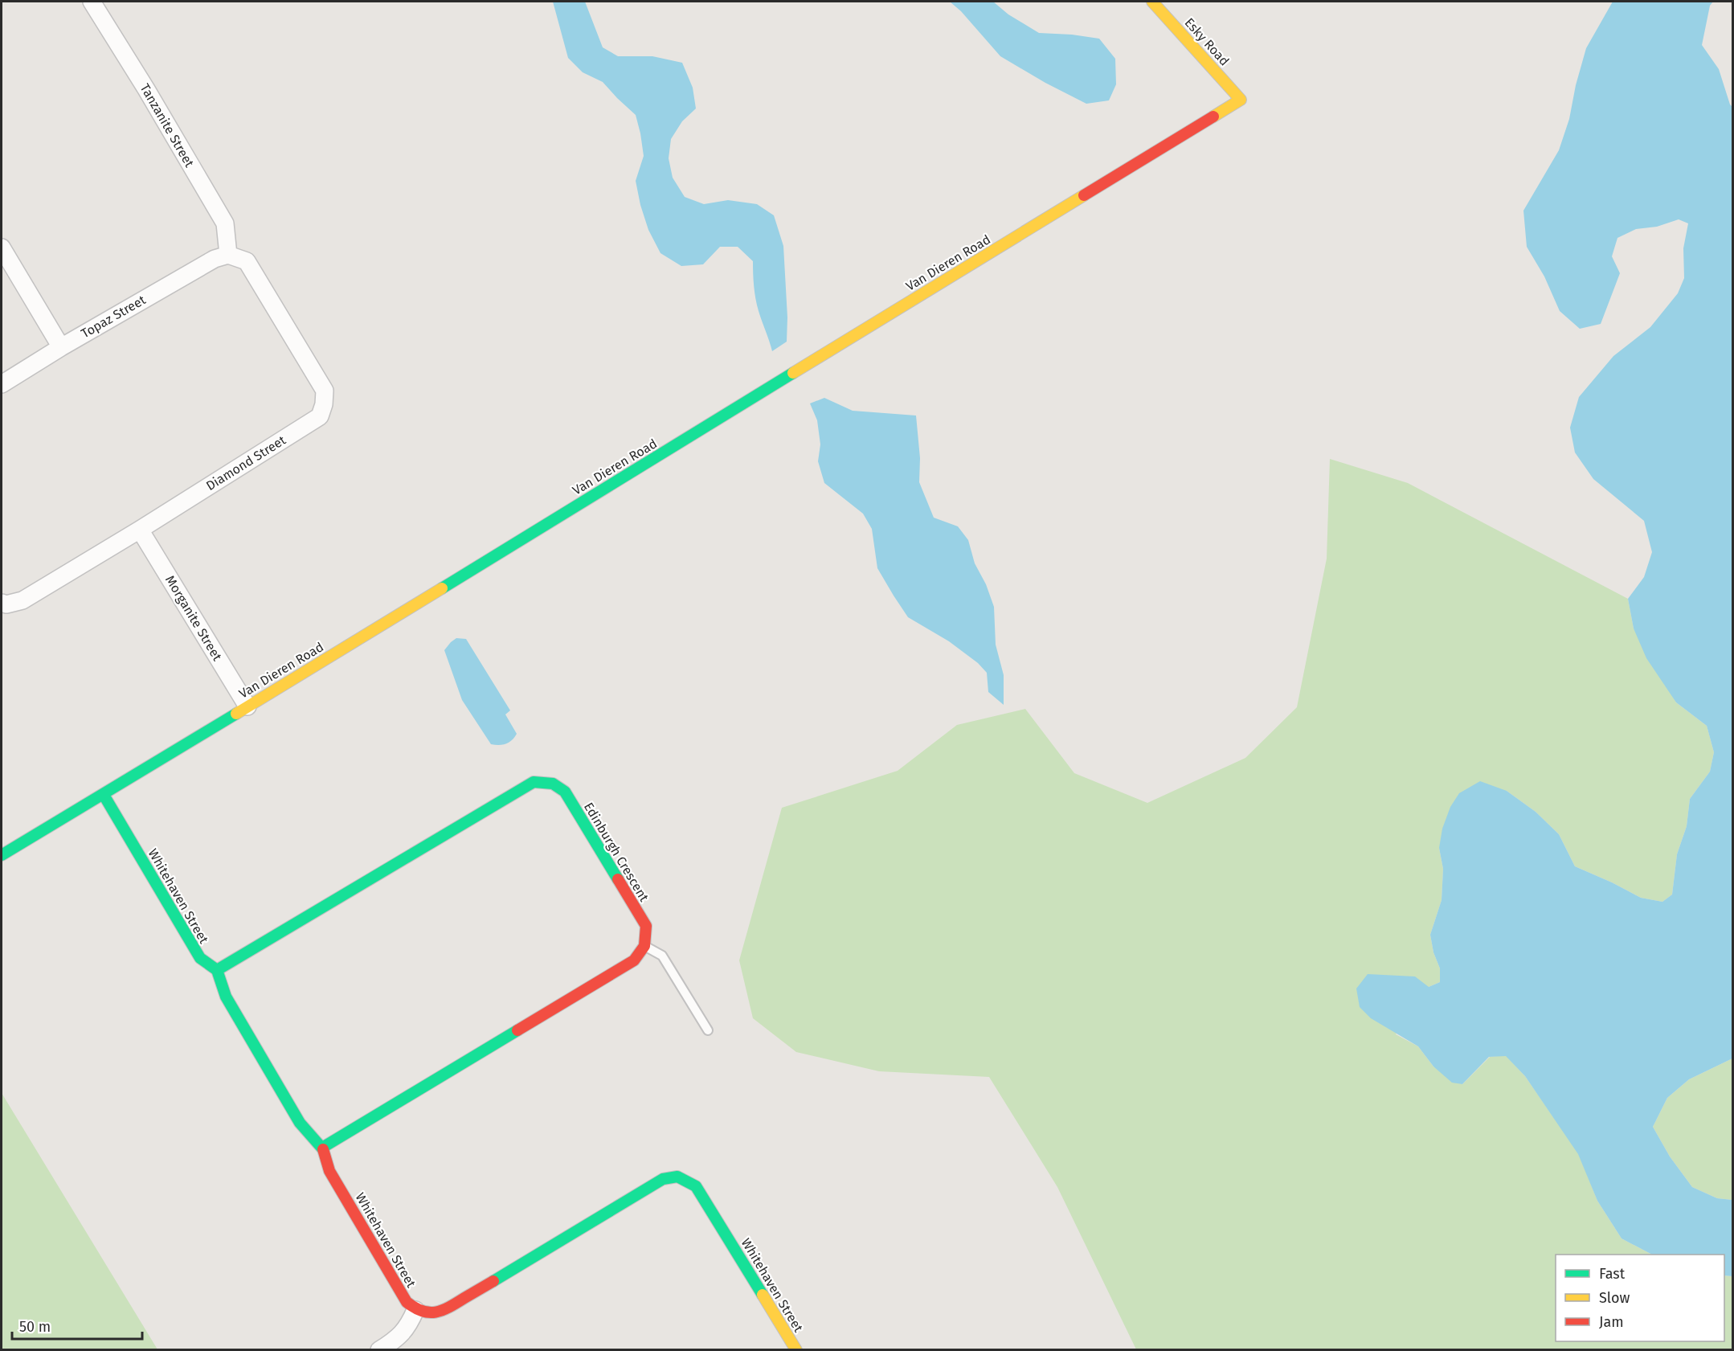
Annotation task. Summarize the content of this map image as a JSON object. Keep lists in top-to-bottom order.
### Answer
{
  "streets": {
    "street": [
      "Esky Road",
      "Tanzanite Street",
      "Van Dieren Road",
      "Topaz Street",
      "Diamond Street",
      "Morganite Street",
      "Edinburgh Crescent",
      "Whitehaven Street"
    ]
  },
  "crossings": [
    ["Esky Road", "Van Dieren Road"],
    ["Tanzanite Street", "Topaz Street"],
    ["Tanzanite Street", "Diamond Street"],
    ["Van Dieren Road", "Morganite Street"],
    ["Van Dieren Road", "Whitehaven Street"],
    ["Topaz Street", "Diamond Street"],
    ["Diamond Street", "Morganite Street"],
    ["Edinburgh Crescent", "Whitehaven Street"]
  ],
  "legend": ["Fast", "Slow", "Jam"],
  "scale_bar": "50 m"
}
